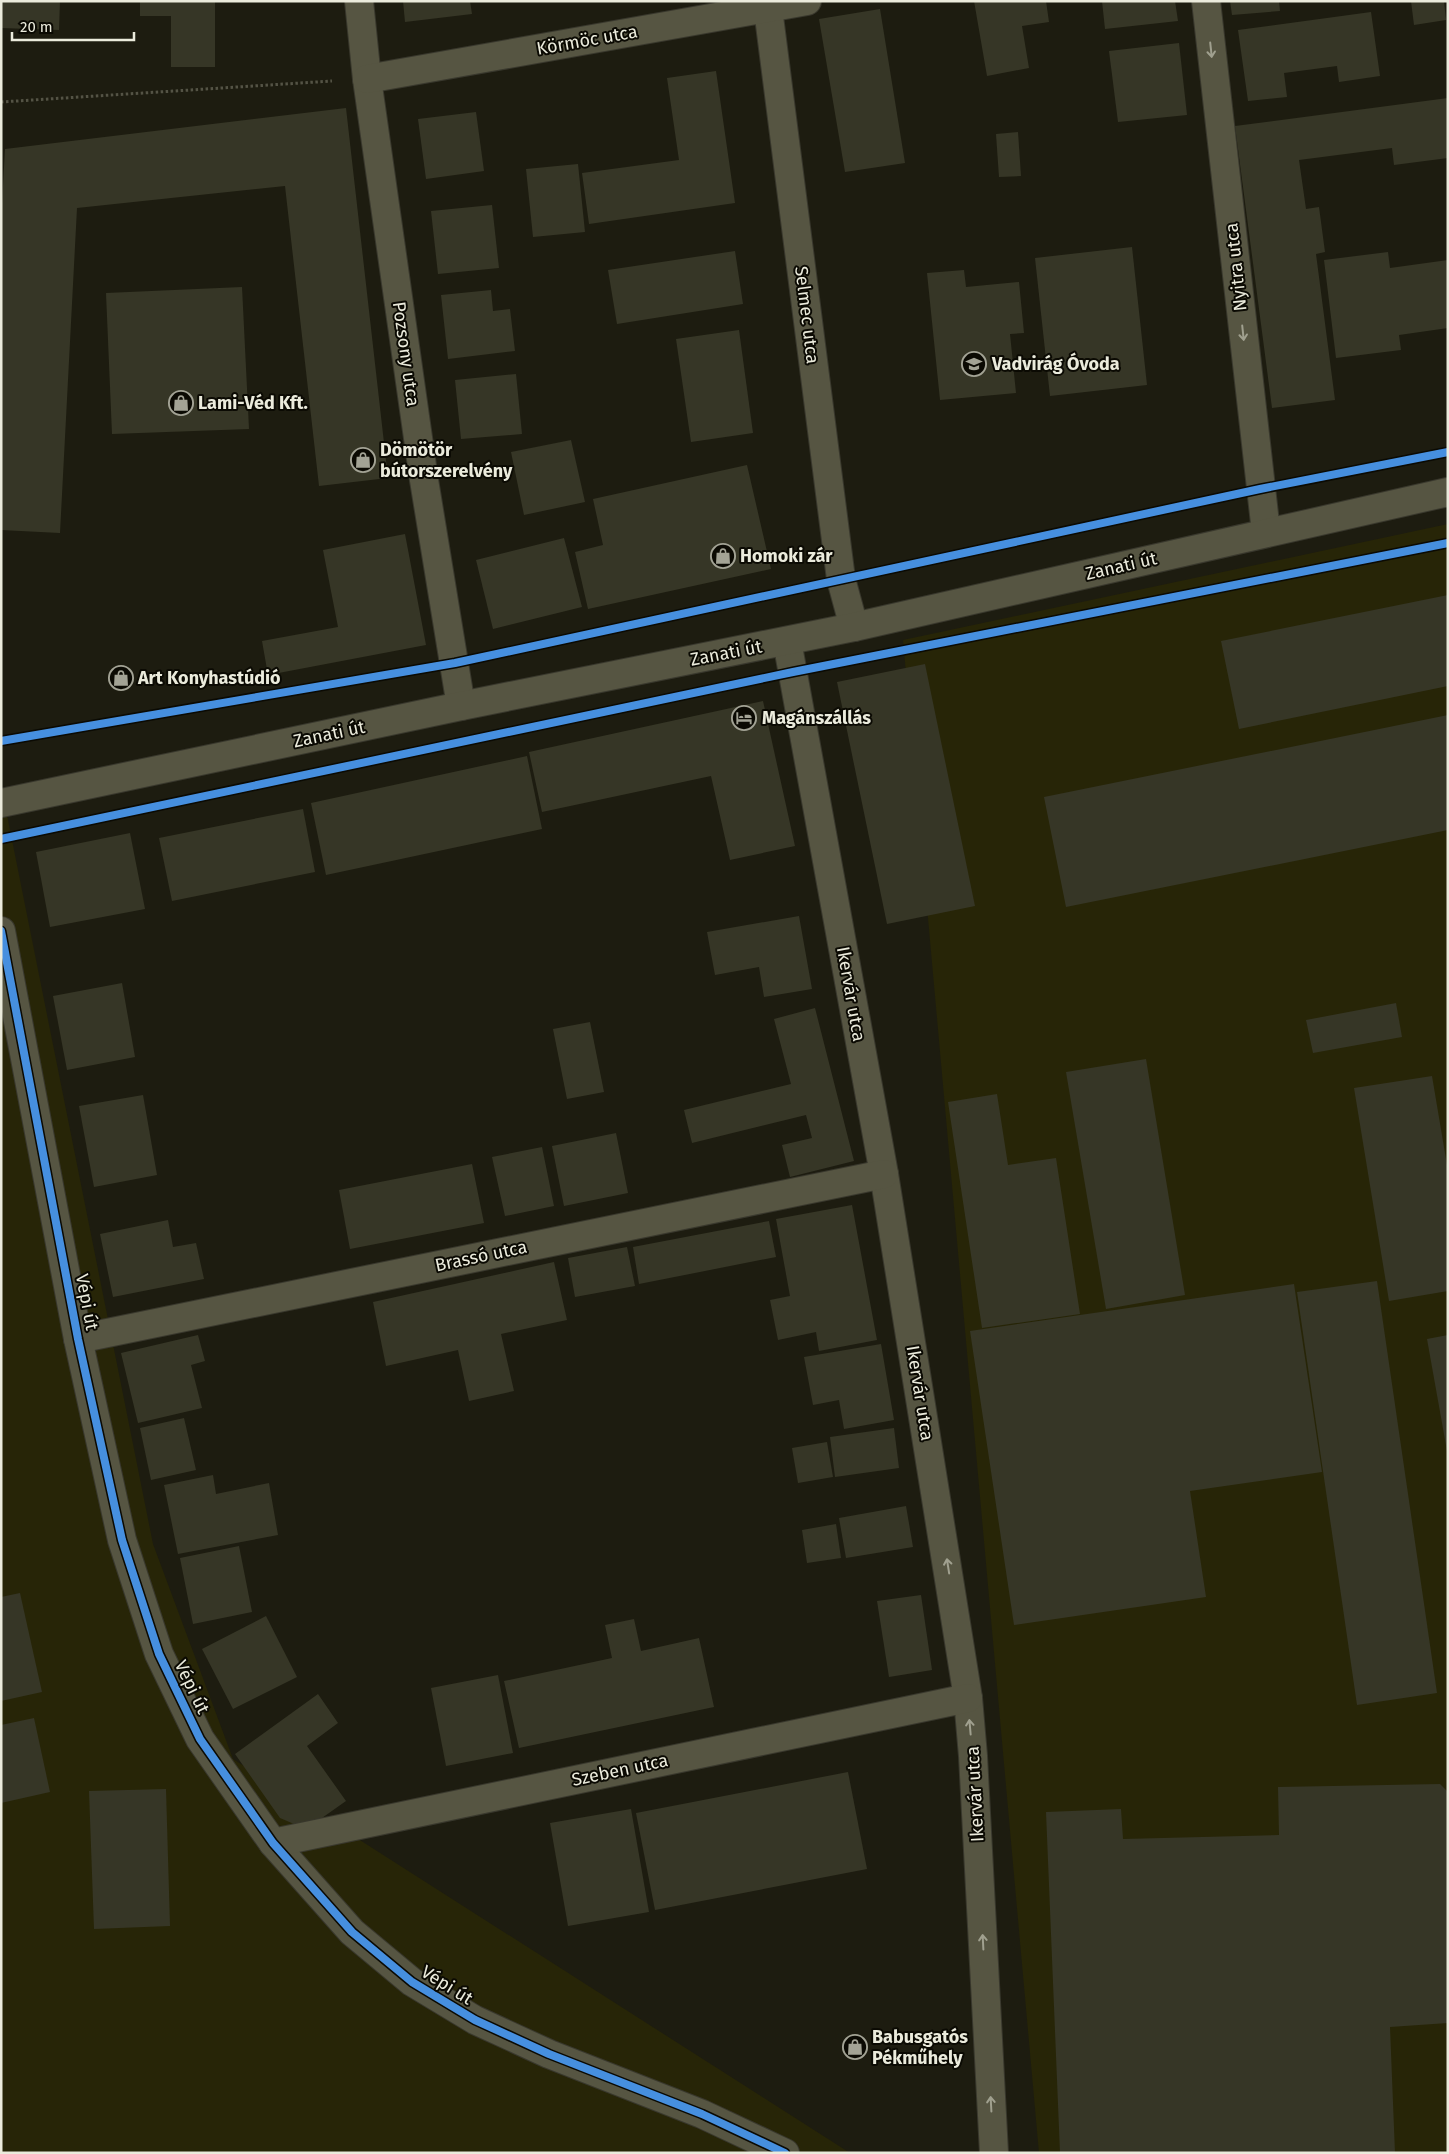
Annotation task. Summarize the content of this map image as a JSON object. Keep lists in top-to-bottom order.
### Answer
{
  "streets": {
    "street": [
      "Körmöc utca",
      "Nyitra utca",
      "Selmec utca",
      "Pozsony utca",
      "Zanati út",
      "Ikervár utca",
      "Brassó utca",
      "Vépi út",
      "Szeben utca"
    ]
  },
  "crossings": [
    ["Körmöc utca", "Selmec utca"],
    ["Körmöc utca", "Pozsony utca"],
    ["Nyitra utca", "Zanati út"],
    ["Selmec utca", "Zanati út"],
    ["Pozsony utca", "Zanati út"],
    ["Zanati út", "Ikervár utca"],
    ["Ikervár utca", "Brassó utca"],
    ["Ikervár utca", "Szeben utca"],
    ["Brassó utca", "Vépi út"],
    ["Vépi út", "Szeben utca"]
  ],
  "one_way": ["Nyitra utca", "Ikervár utca"],
  "places": {
    "school or university": ["Vadvirág Óvoda"],
    "shop": [
      "Lami-Véd Kft.",
      "Dömötör bútorszerelvény",
      "Homoki zár",
      "Art Konyhastúdió",
      "Babusgatós Pékműhely"
    ],
    "hotel": ["Magánszállás"]
  },
  "scale_bar": "20 m"
}
